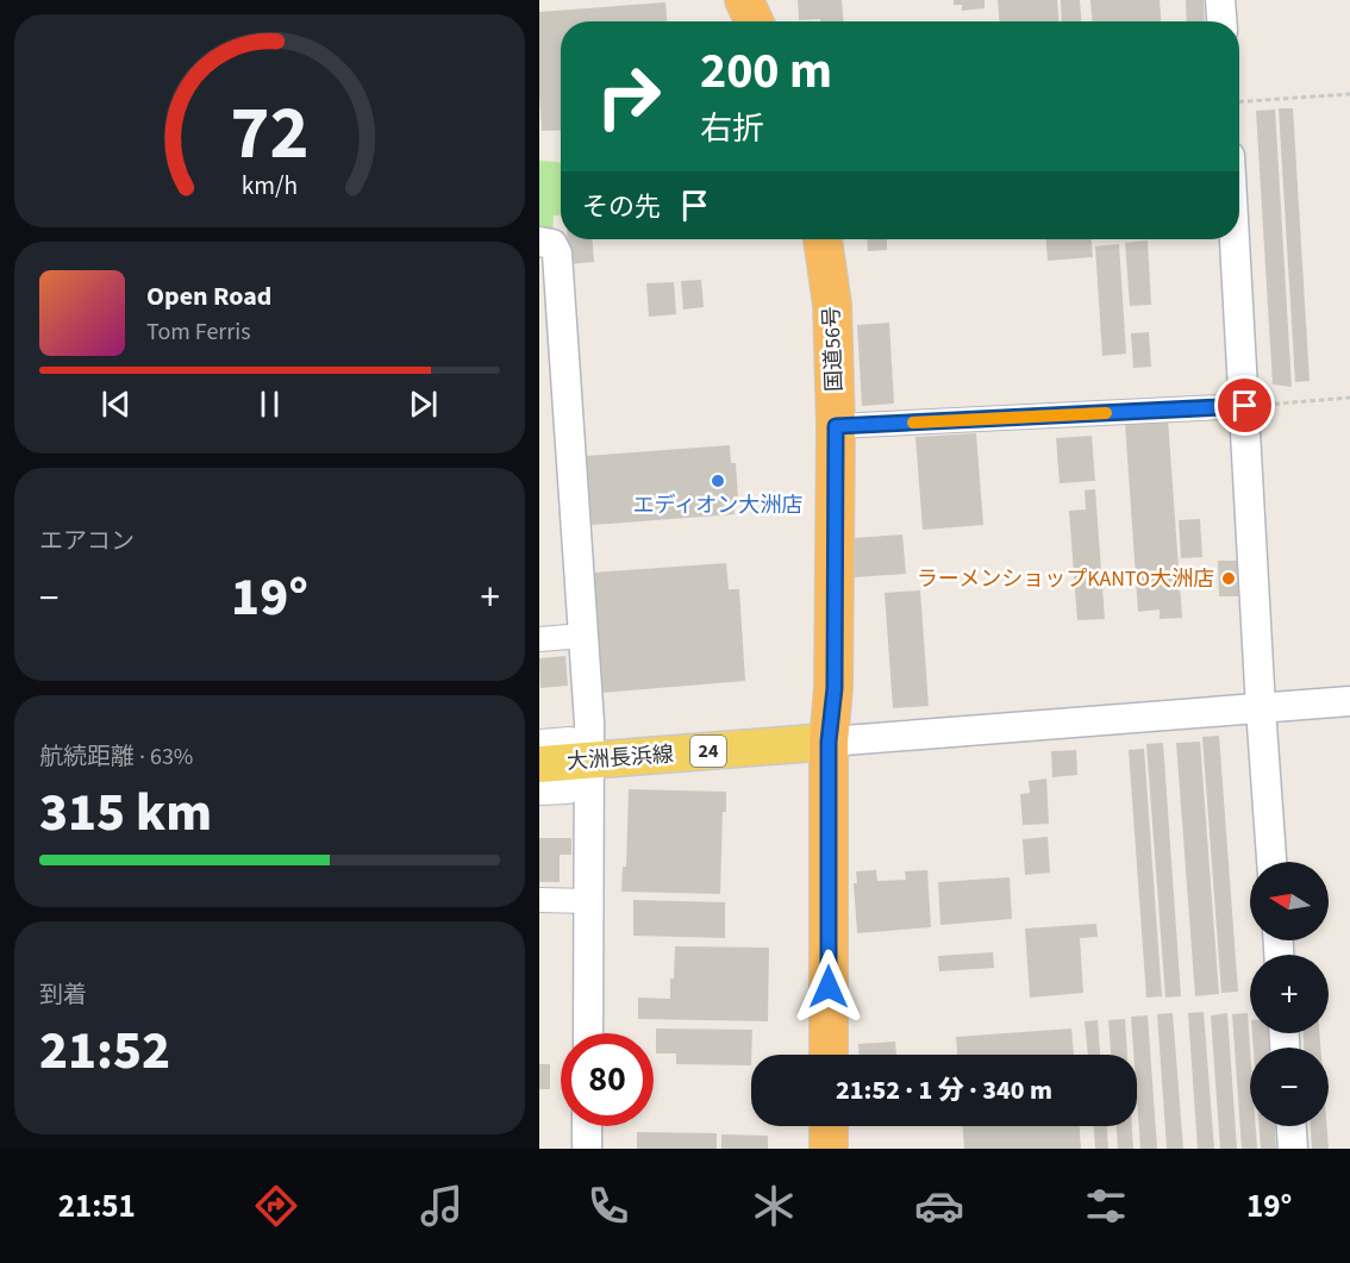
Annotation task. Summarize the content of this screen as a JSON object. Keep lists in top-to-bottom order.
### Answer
{
  "streets": {
    "highway": ["国道56号"],
    "main road": ["24", "大洲長浜線"]
  },
  "crossings": [
    ["国道56号", "大洲長浜線"]
  ],
  "places": ["エディオン大洲店", "ラーメンショップKANTO大洲店"],
  "north": "left",
  "page": {
    "turn": ["200 m", "右折"],
    "then": "その先",
    "song": ["Open Road", "Tom Ferris"],
    "tile": [
      "エアコン",
      ["航続距離 · 63%", "315 km"],
      ["到着", "21:52"]
    ],
    "heat": ["−", "19°", "+"],
    "map_buttons": ["+", "−"],
    "limit": "80",
    "trip": "21:52 · 1 分 · 340 m",
    "tabs": ["21:51", "19°"],
    "gauge": ["72", "km/h"]
  }
}
